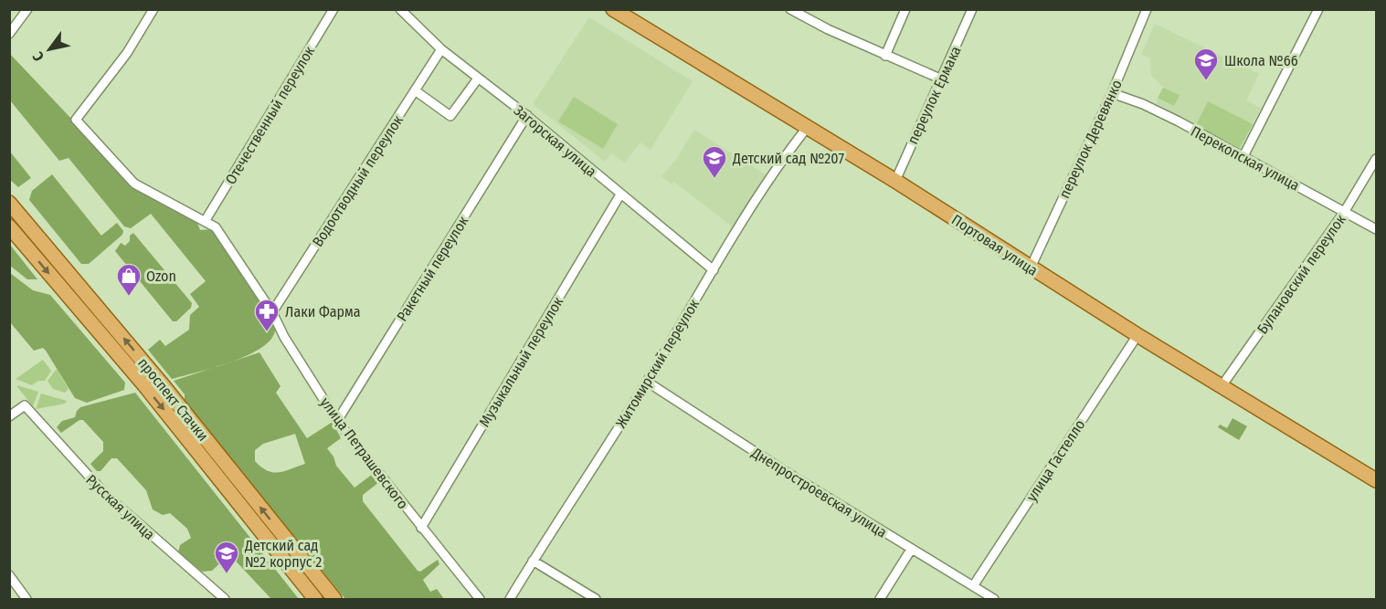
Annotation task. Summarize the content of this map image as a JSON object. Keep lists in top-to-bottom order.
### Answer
{
  "streets": {
    "main road": ["Портовая улица", "проспект Стачки"],
    "street": [
      "переулок Ермака",
      "Отечественный переулок",
      "переулок Деревянко",
      "Загорская улица",
      "Перекопская улица",
      "Водоотводный переулок",
      "Ракетный переулок",
      "Булановский переулок",
      "Музыкальный переулок",
      "Житомирский переулок",
      "улица Петрашевского",
      "улица Гастелло",
      "Днепростроевская улица",
      "Русская улица"
    ]
  },
  "crossings": [
    ["переулок Ермака", "Портовая улица"],
    ["Отечественный переулок", "улица Петрашевского"],
    ["переулок Деревянко", "Перекопская улица"],
    ["переулок Деревянко", "Портовая улица"],
    ["Загорская улица", "Водоотводный переулок"],
    ["Загорская улица", "Ракетный переулок"],
    ["Загорская улица", "Музыкальный переулок"],
    ["Загорская улица", "Житомирский переулок"],
    ["Перекопская улица", "Булановский переулок"],
    ["Водоотводный переулок", "улица Петрашевского"],
    ["Портовая улица", "Булановский переулок"],
    ["Портовая улица", "Житомирский переулок"],
    ["Портовая улица", "улица Гастелло"],
    ["Ракетный переулок", "улица Петрашевского"],
    ["Музыкальный переулок", "улица Петрашевского"],
    ["Житомирский переулок", "Днепростроевская улица"],
    ["улица Гастелло", "Днепростроевская улица"]
  ],
  "places": {
    "school or university": ["Школа №66", "Детский сад №207", "Детский сад №2 корпус 2"],
    "shop": ["Ozon"],
    "pharmacy": ["Лаки Фарма"]
  },
  "north": "bottom left"
}
